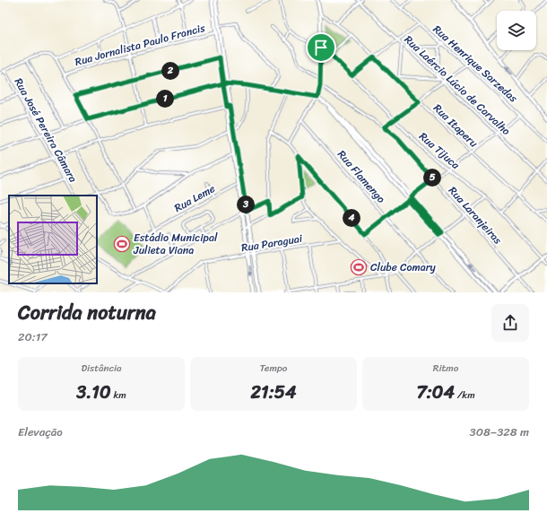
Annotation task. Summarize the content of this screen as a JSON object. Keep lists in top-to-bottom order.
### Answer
{
  "streets": {
    "street": [
      "Rua Jornalista Paulo Francis",
      "Rua Henrique Sarzedas",
      "Rua Laércio Lúcio de Carvalho",
      "Rua Itaperu",
      "Rua José Pereira Câmara",
      "Rua Tijuca",
      "Rua Flamengo",
      "Rua Leme",
      "Rua Laranjeiras",
      "Rua Paraguai"
    ]
  },
  "places": {
    "sports": ["Estádio Municipal Julieta Viana", "Clube Comary"]
  },
  "page": {
    "pins": [
      "2",
      "1",
      "5",
      "3",
      "4"
    ],
    "heading": ["Corrida noturna", "20:17"],
    "stats": [
      ["Distância", "3.10 km"],
      ["Tempo", "21:54"],
      ["Ritmo", "7:04 /km"]
    ],
    "chart": ["Elevação", "308–328 m"]
  }
}
